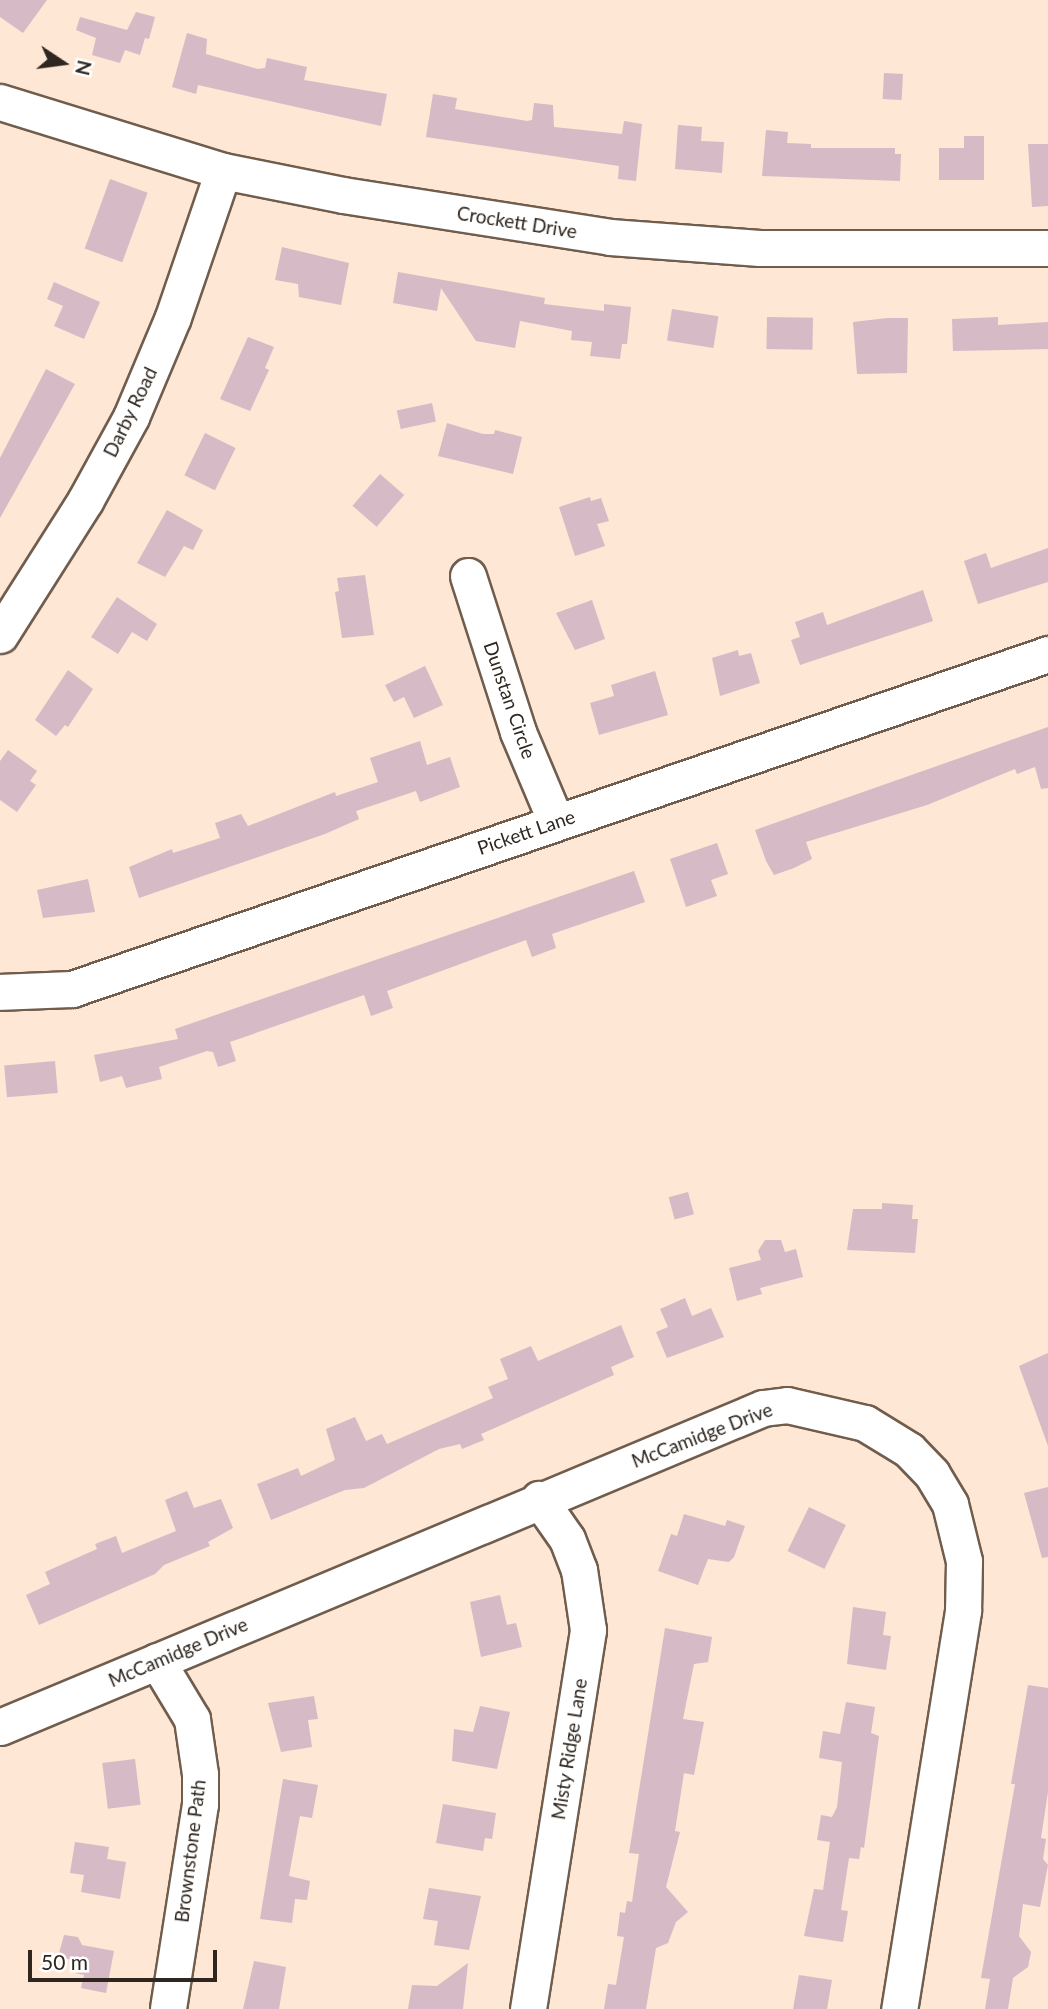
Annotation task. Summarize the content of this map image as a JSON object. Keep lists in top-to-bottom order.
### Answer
{
  "streets": {
    "street": [
      "Crockett Drive",
      "Darby Road",
      "Dunstan Circle",
      "Pickett Lane",
      "McCamidge Drive",
      "Misty Ridge Lane",
      "Brownstone Path"
    ]
  },
  "crossings": [
    ["Crockett Drive", "Darby Road"],
    ["Dunstan Circle", "Pickett Lane"],
    ["McCamidge Drive", "Misty Ridge Lane"],
    ["McCamidge Drive", "Brownstone Path"]
  ],
  "scale_bar": "50 m",
  "north": "right"
}
